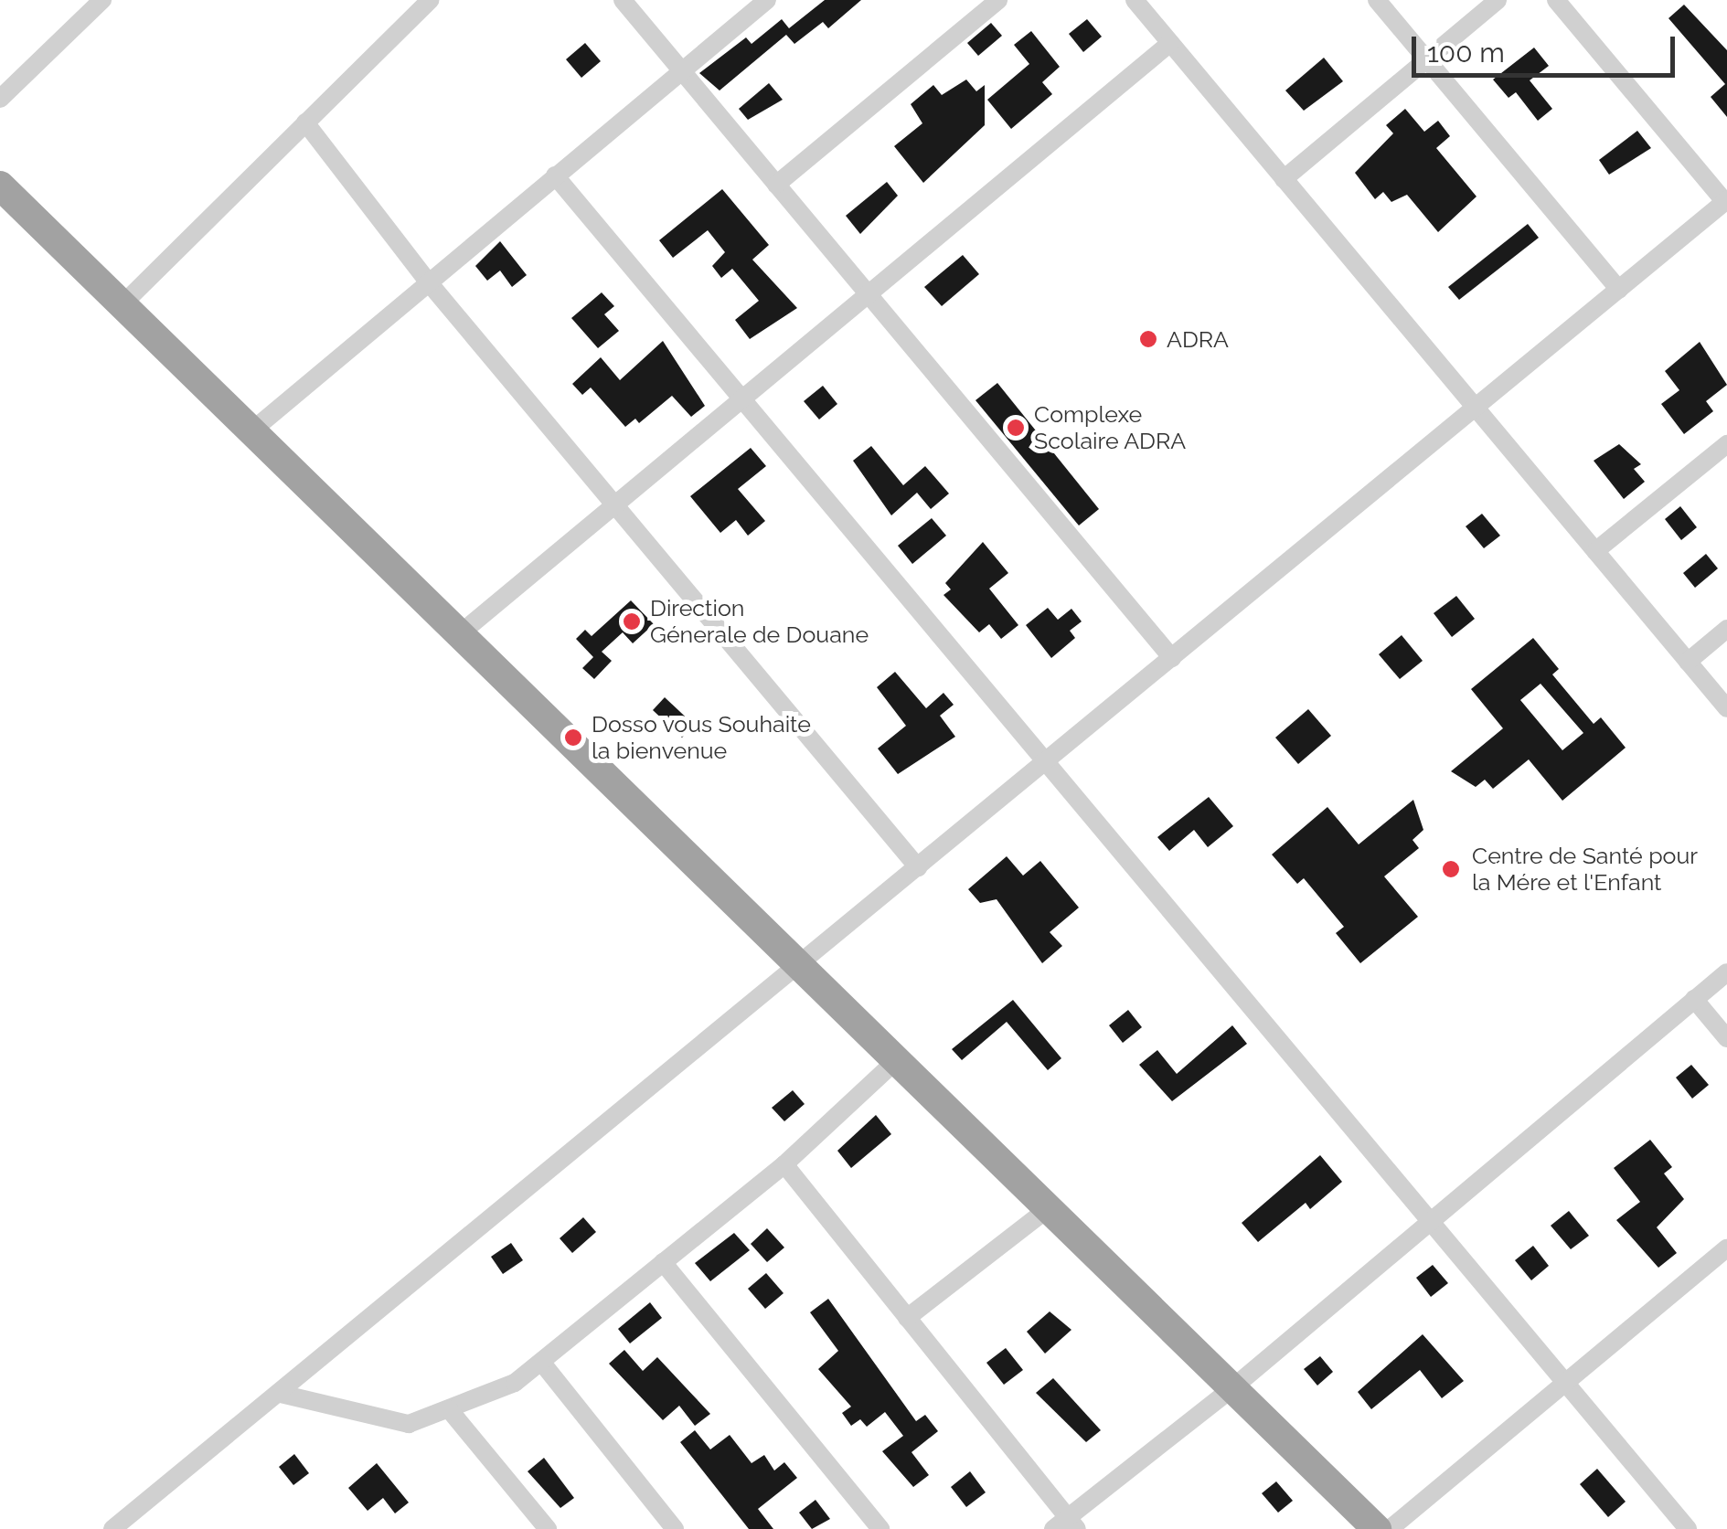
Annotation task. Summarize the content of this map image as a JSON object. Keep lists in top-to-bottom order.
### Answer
{
  "places": [
    "ADRA",
    "Complexe Scolaire ADRA",
    "Direction Génerale de Douane",
    "Dosso vous Souhaite la bienvenue",
    "Centre de Santé pour la Mére et l'Enfant"
  ],
  "scale_bar": "100 m"
}
